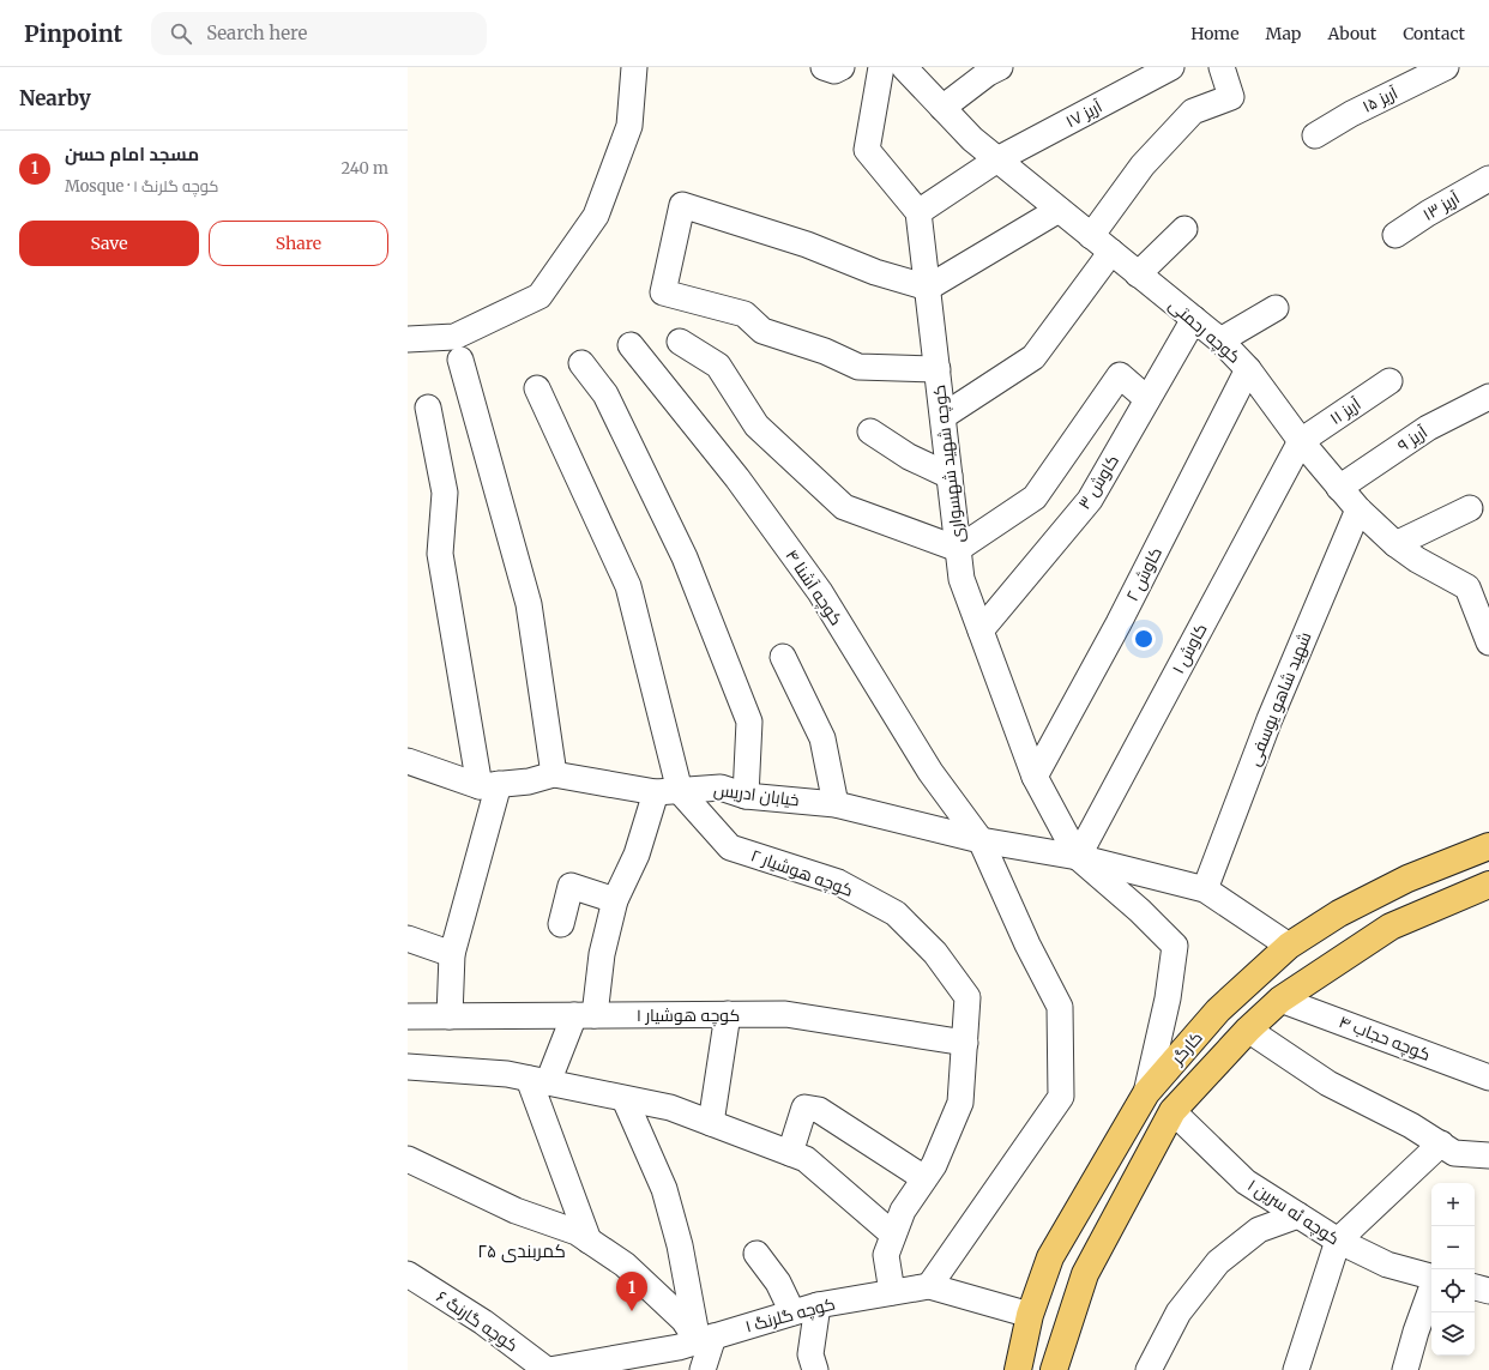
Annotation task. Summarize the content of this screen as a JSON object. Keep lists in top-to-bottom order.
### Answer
{
  "streets": {
    "main road": ["کارگر"],
    "street": [
      "آریز ۱۵",
      "آریز ۱۷",
      "آریز ۱۳",
      "کوچه رحمتی",
      "آریز ۱۱",
      "آریز ۹",
      "کوچه شهید شهسواری",
      "کاوش ۳",
      "کاوش ۲",
      "کوچه آشنا ۴",
      "کاوش ۱",
      "شهید شاهو یوسفی",
      "خیابان ادریس",
      "کوچه هوشیار ۲",
      "کوچه هوشیار ۱",
      "کوچه حجاب ۴",
      "کوچه ئه سرین ۱",
      "کوچه گلرنگ ۱",
      "کوچه گارنگ ۶"
    ]
  },
  "crossings": [
    ["آریز ۱۷", "کوچه رحمتی"],
    ["آریز ۱۷", "کوچه شهید شهسواری"],
    ["کوچه رحمتی", "آریز ۱۱"],
    ["کوچه رحمتی", "آریز ۹"],
    ["کوچه رحمتی", "کاوش ۳"],
    ["کوچه رحمتی", "کاوش ۲"],
    ["کوچه رحمتی", "کاوش ۱"],
    ["کوچه رحمتی", "شهید شاهو یوسفی"],
    ["آریز ۱۱", "کاوش ۱"],
    ["کوچه شهید شهسواری", "کاوش ۳"],
    ["کوچه شهید شهسواری", "کاوش ۲"],
    ["کوچه شهید شهسواری", "کاوش ۱"],
    ["کوچه شهید شهسواری", "خیابان ادریس"],
    ["کوچه آشنا ۴", "خیابان ادریس"],
    ["کوچه آشنا ۴", "کوچه گلرنگ ۱"],
    ["کاوش ۱", "خیابان ادریس"],
    ["شهید شاهو یوسفی", "خیابان ادریس"],
    ["خیابان ادریس", "کوچه هوشیار ۲"],
    ["خیابان ادریس", "کارگر"],
    ["کوچه هوشیار ۲", "کوچه هوشیار ۱"],
    ["کوچه هوشیار ۲", "کوچه گلرنگ ۱"],
    ["کوچه حجاب ۴", "کارگر"],
    ["کارگر", "کوچه ئه سرین ۱"],
    ["کارگر", "کوچه گلرنگ ۱"],
    ["کوچه گلرنگ ۱", "کوچه گارنگ ۶"]
  ],
  "districts": ["کمربندی ۲۵"],
  "page": {
    "header": "Pinpoint",
    "search": "Search here",
    "nav": [
      "Home",
      "Map",
      "About",
      "Contact"
    ],
    "heading": "Nearby",
    "list": [
      {
        "mark": "1",
        "name": "مسجد امام حسن",
        "note": "Mosque · کوچه گلرنگ ۱",
        "value": "240 m"
      }
    ],
    "buttons": ["Save", "Share"],
    "map_buttons": ["+", "−"],
    "pins": "1"
  }
}
